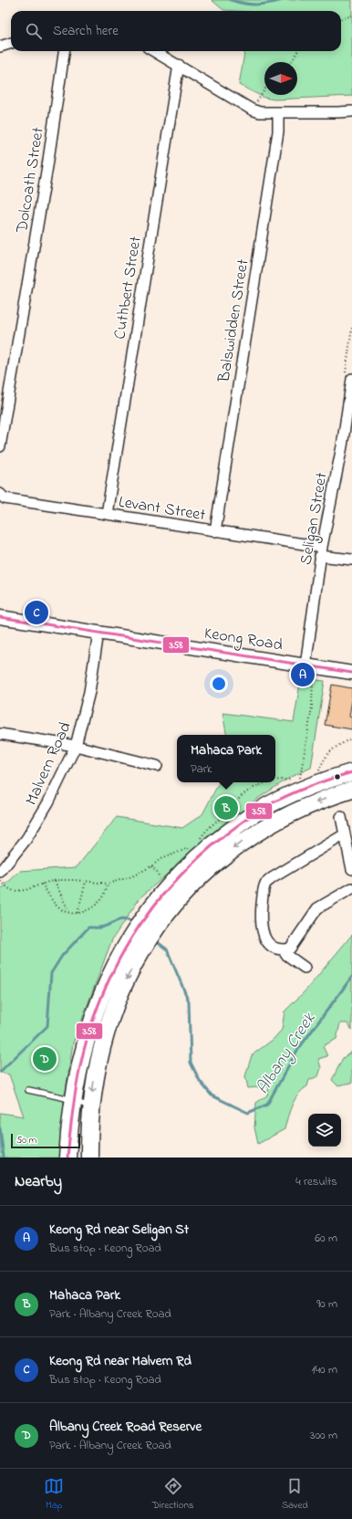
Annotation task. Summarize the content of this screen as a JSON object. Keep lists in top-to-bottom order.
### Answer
{
  "streets": {
    "street": [
      "Dolcoath Street",
      "Cuthbert Street",
      "Balswidden Street",
      "Levant Street",
      "Seligan Street",
      "Keong Road",
      "Malvern Road"
    ]
  },
  "crossings": [
    ["Cuthbert Street", "Levant Street"],
    ["Balswidden Street", "Levant Street"],
    ["Levant Street", "Seligan Street"],
    ["Seligan Street", "Keong Road"],
    ["Keong Road", "Malvern Road"]
  ],
  "water": ["Albany Creek"],
  "lines": ["transit line 358"],
  "scale_bar": "50 m",
  "north": "right",
  "page": {
    "search": "Search here",
    "pins": [
      "C",
      "A",
      "B",
      "D"
    ],
    "popup": ["Mahaca Park", "Park"],
    "scale": "50 m",
    "heading": ["Nearby", "4 results"],
    "list": [
      {
        "mark": "A",
        "name": "Keong Rd near Seligan St",
        "note": "Bus stop · Keong Road",
        "value": "60 m"
      },
      {
        "mark": "B",
        "name": "Mahaca Park",
        "note": "Park · Albany Creek Road",
        "value": "90 m"
      },
      {
        "mark": "C",
        "name": "Keong Rd near Malvern Rd",
        "note": "Bus stop · Keong Road",
        "value": "140 m"
      },
      {
        "mark": "D",
        "name": "Albany Creek Road Reserve",
        "note": "Park · Albany Creek Road",
        "value": "300 m"
      }
    ],
    "nav": ["Map", "Directions", "Saved"]
  }
}
